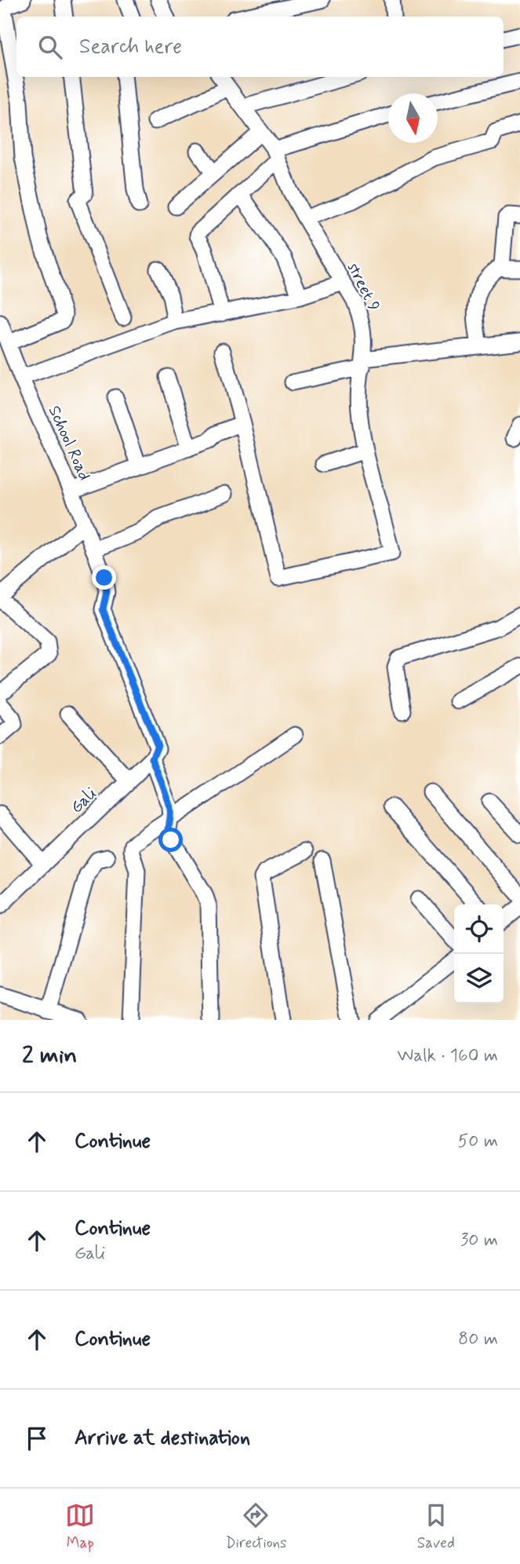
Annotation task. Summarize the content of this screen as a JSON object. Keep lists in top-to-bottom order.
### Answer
{
  "streets": {
    "street": ["street 9", "School Road", "Gali"]
  },
  "crossings": [
    ["School Road", "Gali"]
  ],
  "north": "bottom",
  "page": {
    "search": "Search here",
    "heading": ["2 min", "Walk · 160 m"],
    "list": [
      ["Continue", "50 m"],
      ["Continue", "Gali", "30 m"],
      ["Continue", "80 m"],
      "Arrive at destination"
    ],
    "nav": ["Map", "Directions", "Saved"]
  }
}
